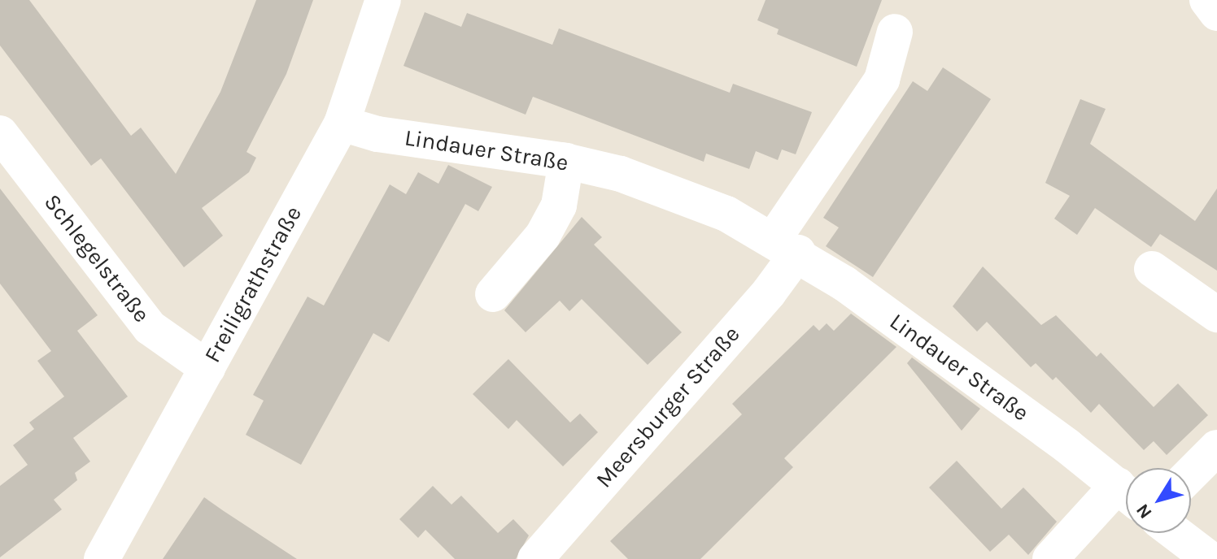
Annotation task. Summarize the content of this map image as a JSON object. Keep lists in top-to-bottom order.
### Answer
{
  "streets": {
    "street": [
      "Lindauer Straße",
      "Schlegelstraße",
      "Freiligrathstraße",
      "Meersburger Straße"
    ]
  },
  "crossings": [
    ["Lindauer Straße", "Freiligrathstraße"],
    ["Lindauer Straße", "Meersburger Straße"],
    ["Schlegelstraße", "Freiligrathstraße"]
  ],
  "north": "bottom left"
}
